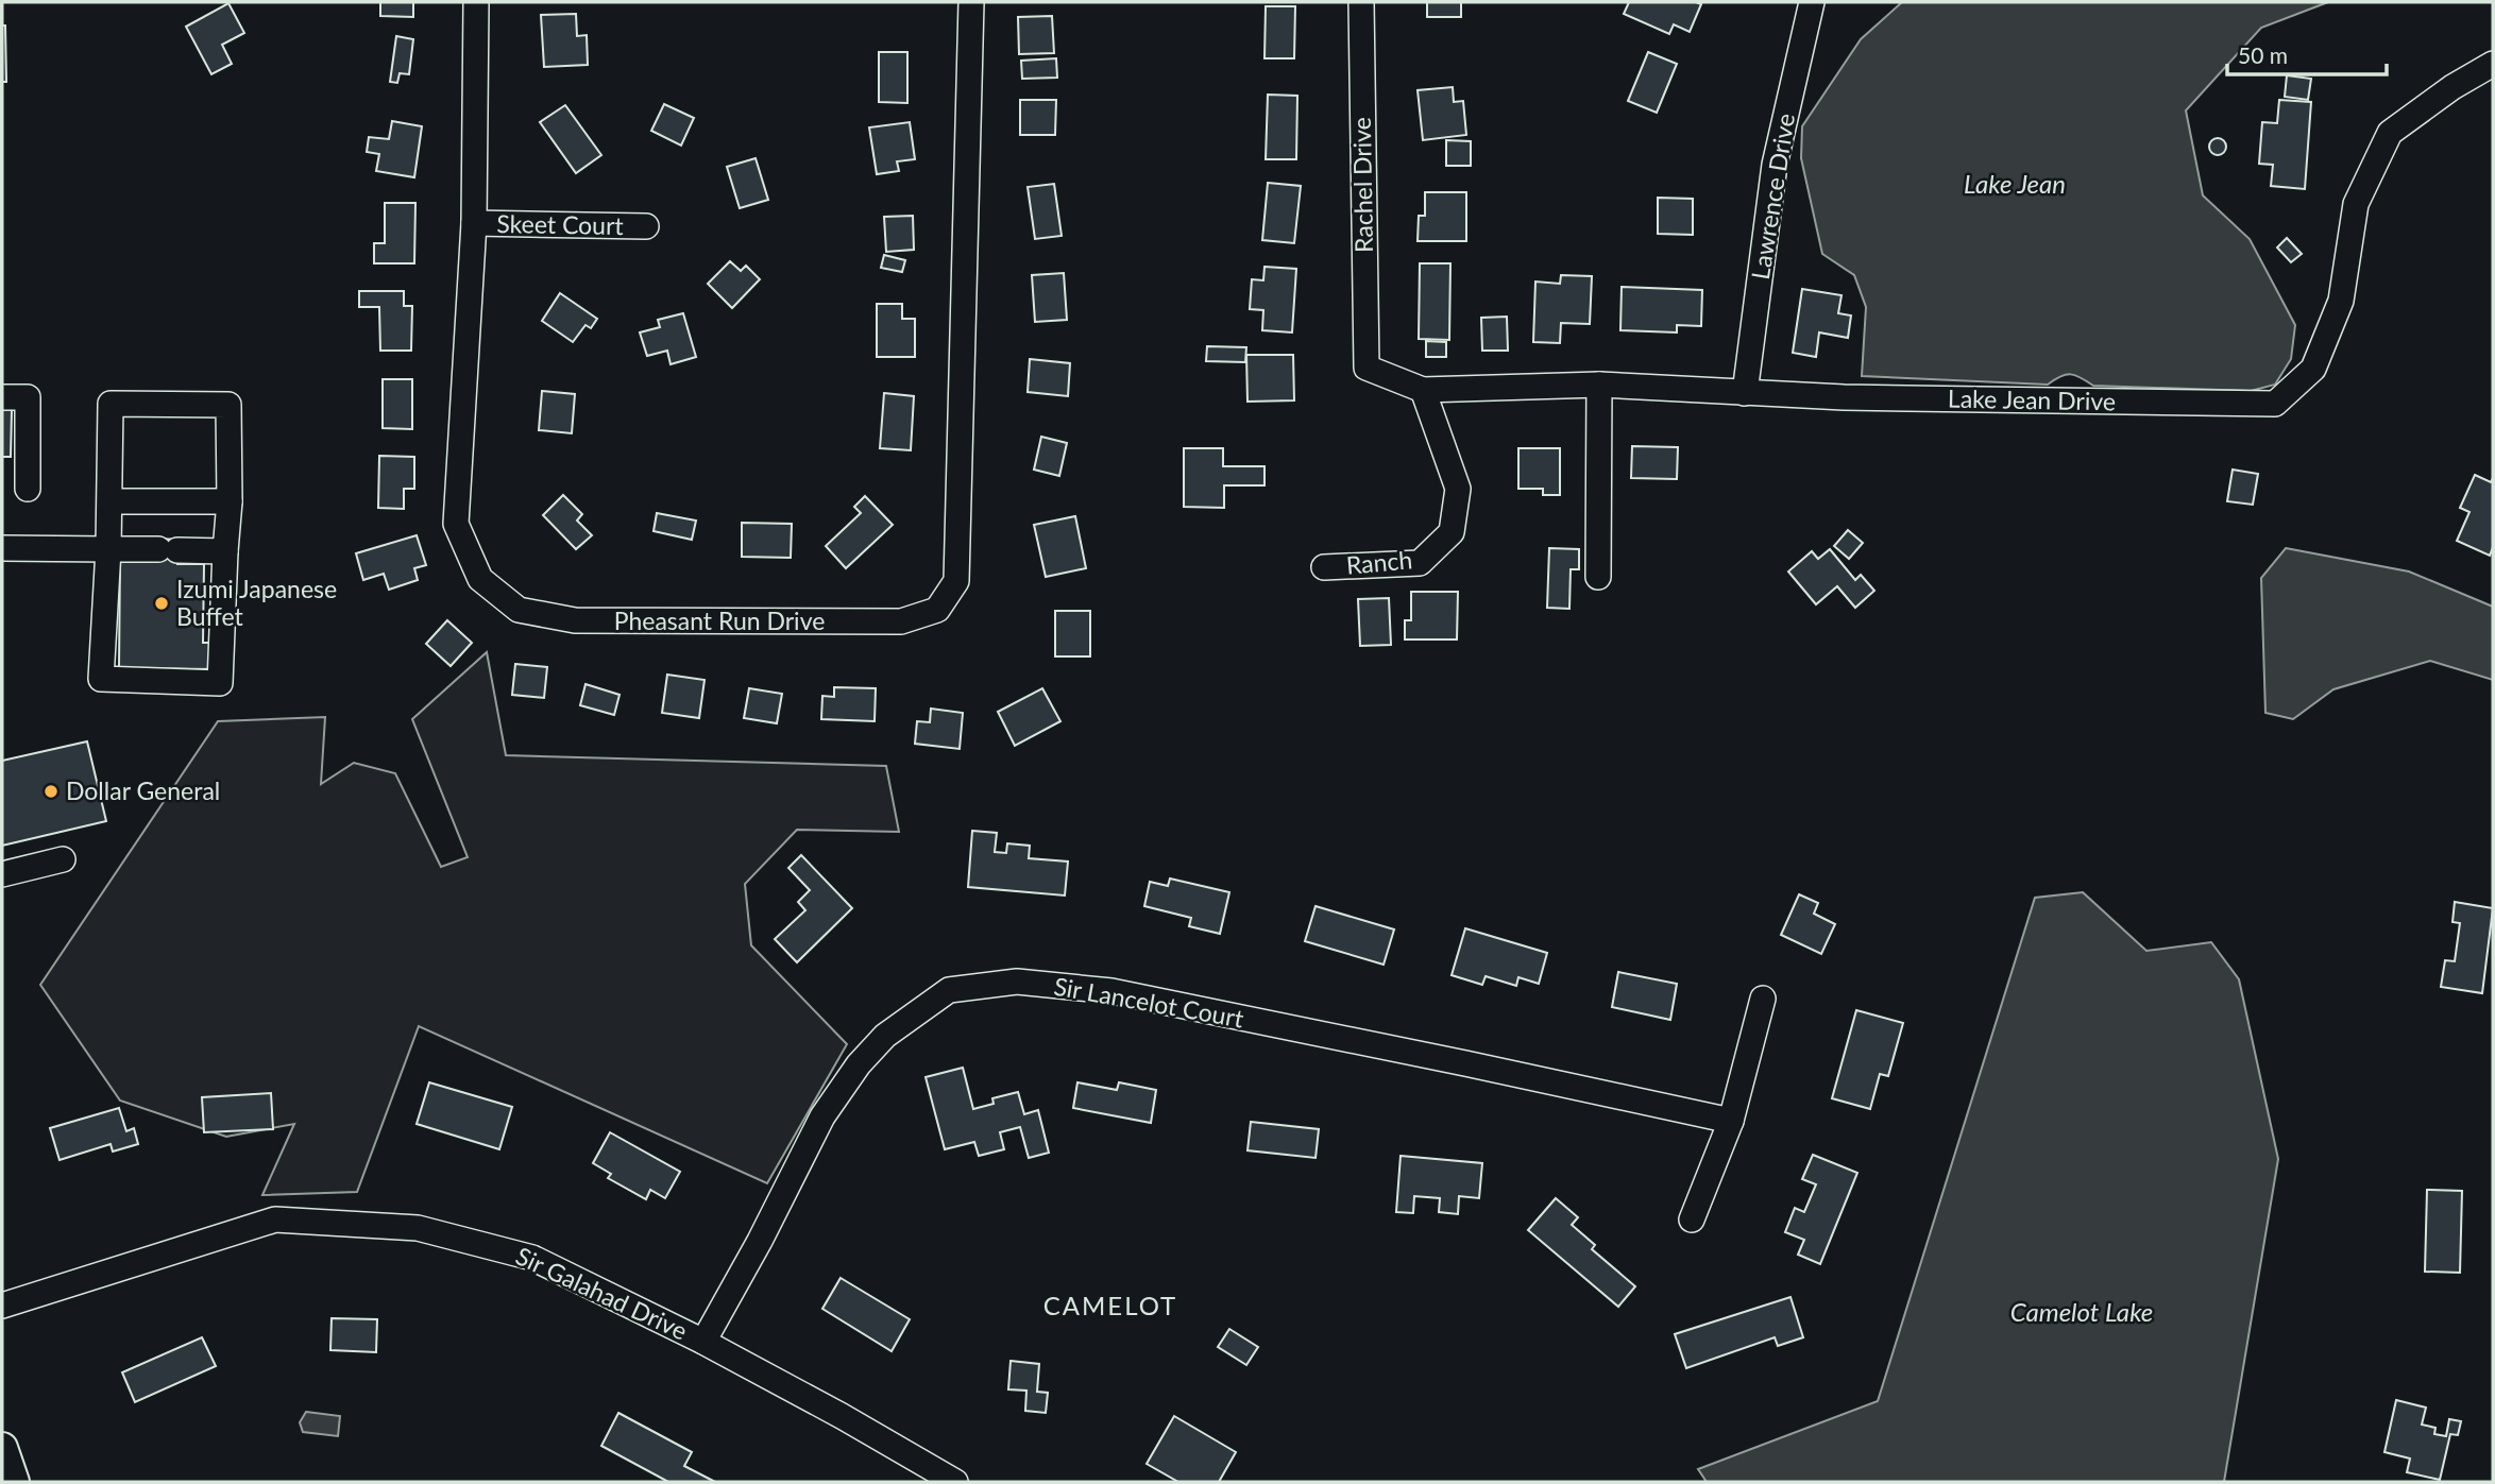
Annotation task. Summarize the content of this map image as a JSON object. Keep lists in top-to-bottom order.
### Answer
{
  "streets": {
    "street": [
      "Rachel Drive",
      "Lawrence Drive",
      "Skeet Court",
      "Lake Jean Drive",
      "Ranch",
      "Pheasant Run Drive",
      "Sir Lancelot Court",
      "Sir Galahad Drive"
    ]
  },
  "crossings": [
    ["Rachel Drive", "Lake Jean Drive"],
    ["Lawrence Drive", "Lake Jean Drive"],
    ["Skeet Court", "Pheasant Run Drive"],
    ["Lake Jean Drive", "Ranch"],
    ["Sir Lancelot Court", "Sir Galahad Drive"]
  ],
  "districts": ["CAMELOT"],
  "water": ["Lake Jean", "Camelot Lake"],
  "places": ["Izumi Japanese Buffet", "Dollar General"],
  "scale_bar": "50 m"
}
